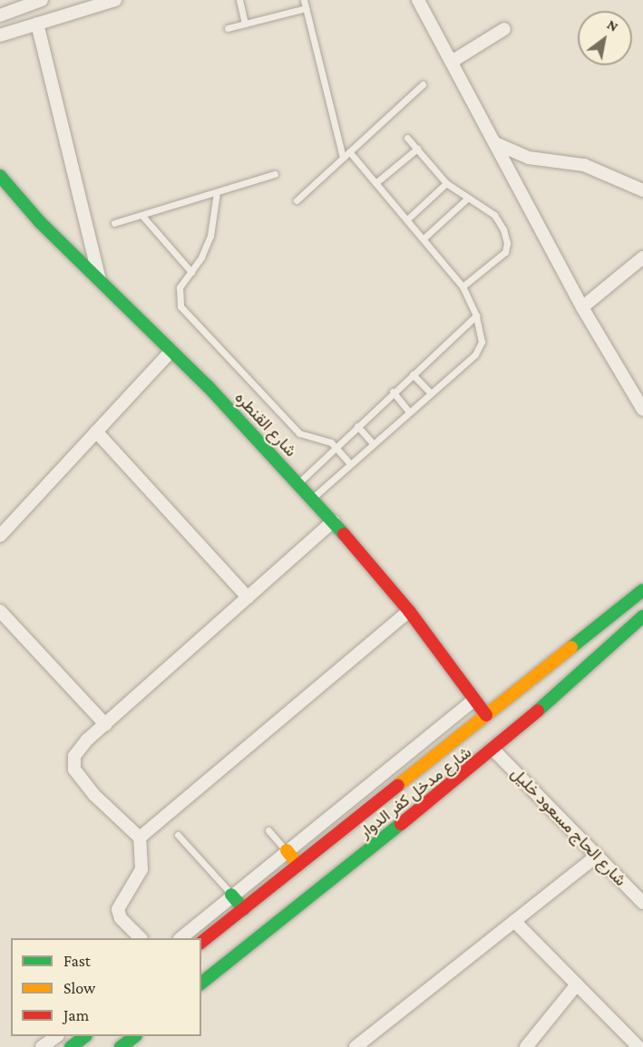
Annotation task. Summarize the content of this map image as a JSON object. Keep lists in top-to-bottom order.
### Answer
{
  "streets": {
    "main road": ["شارع القنطره", "شارع مدخل كفر الدوار"],
    "street": ["شارع الحاج مسعود خليل"]
  },
  "crossings": [
    ["شارع القنطره", "شارع مدخل كفر الدوار"],
    ["شارع مدخل كفر الدوار", "شارع الحاج مسعود خليل"]
  ],
  "legend": ["Fast", "Slow", "Jam"],
  "north": "top right"
}
